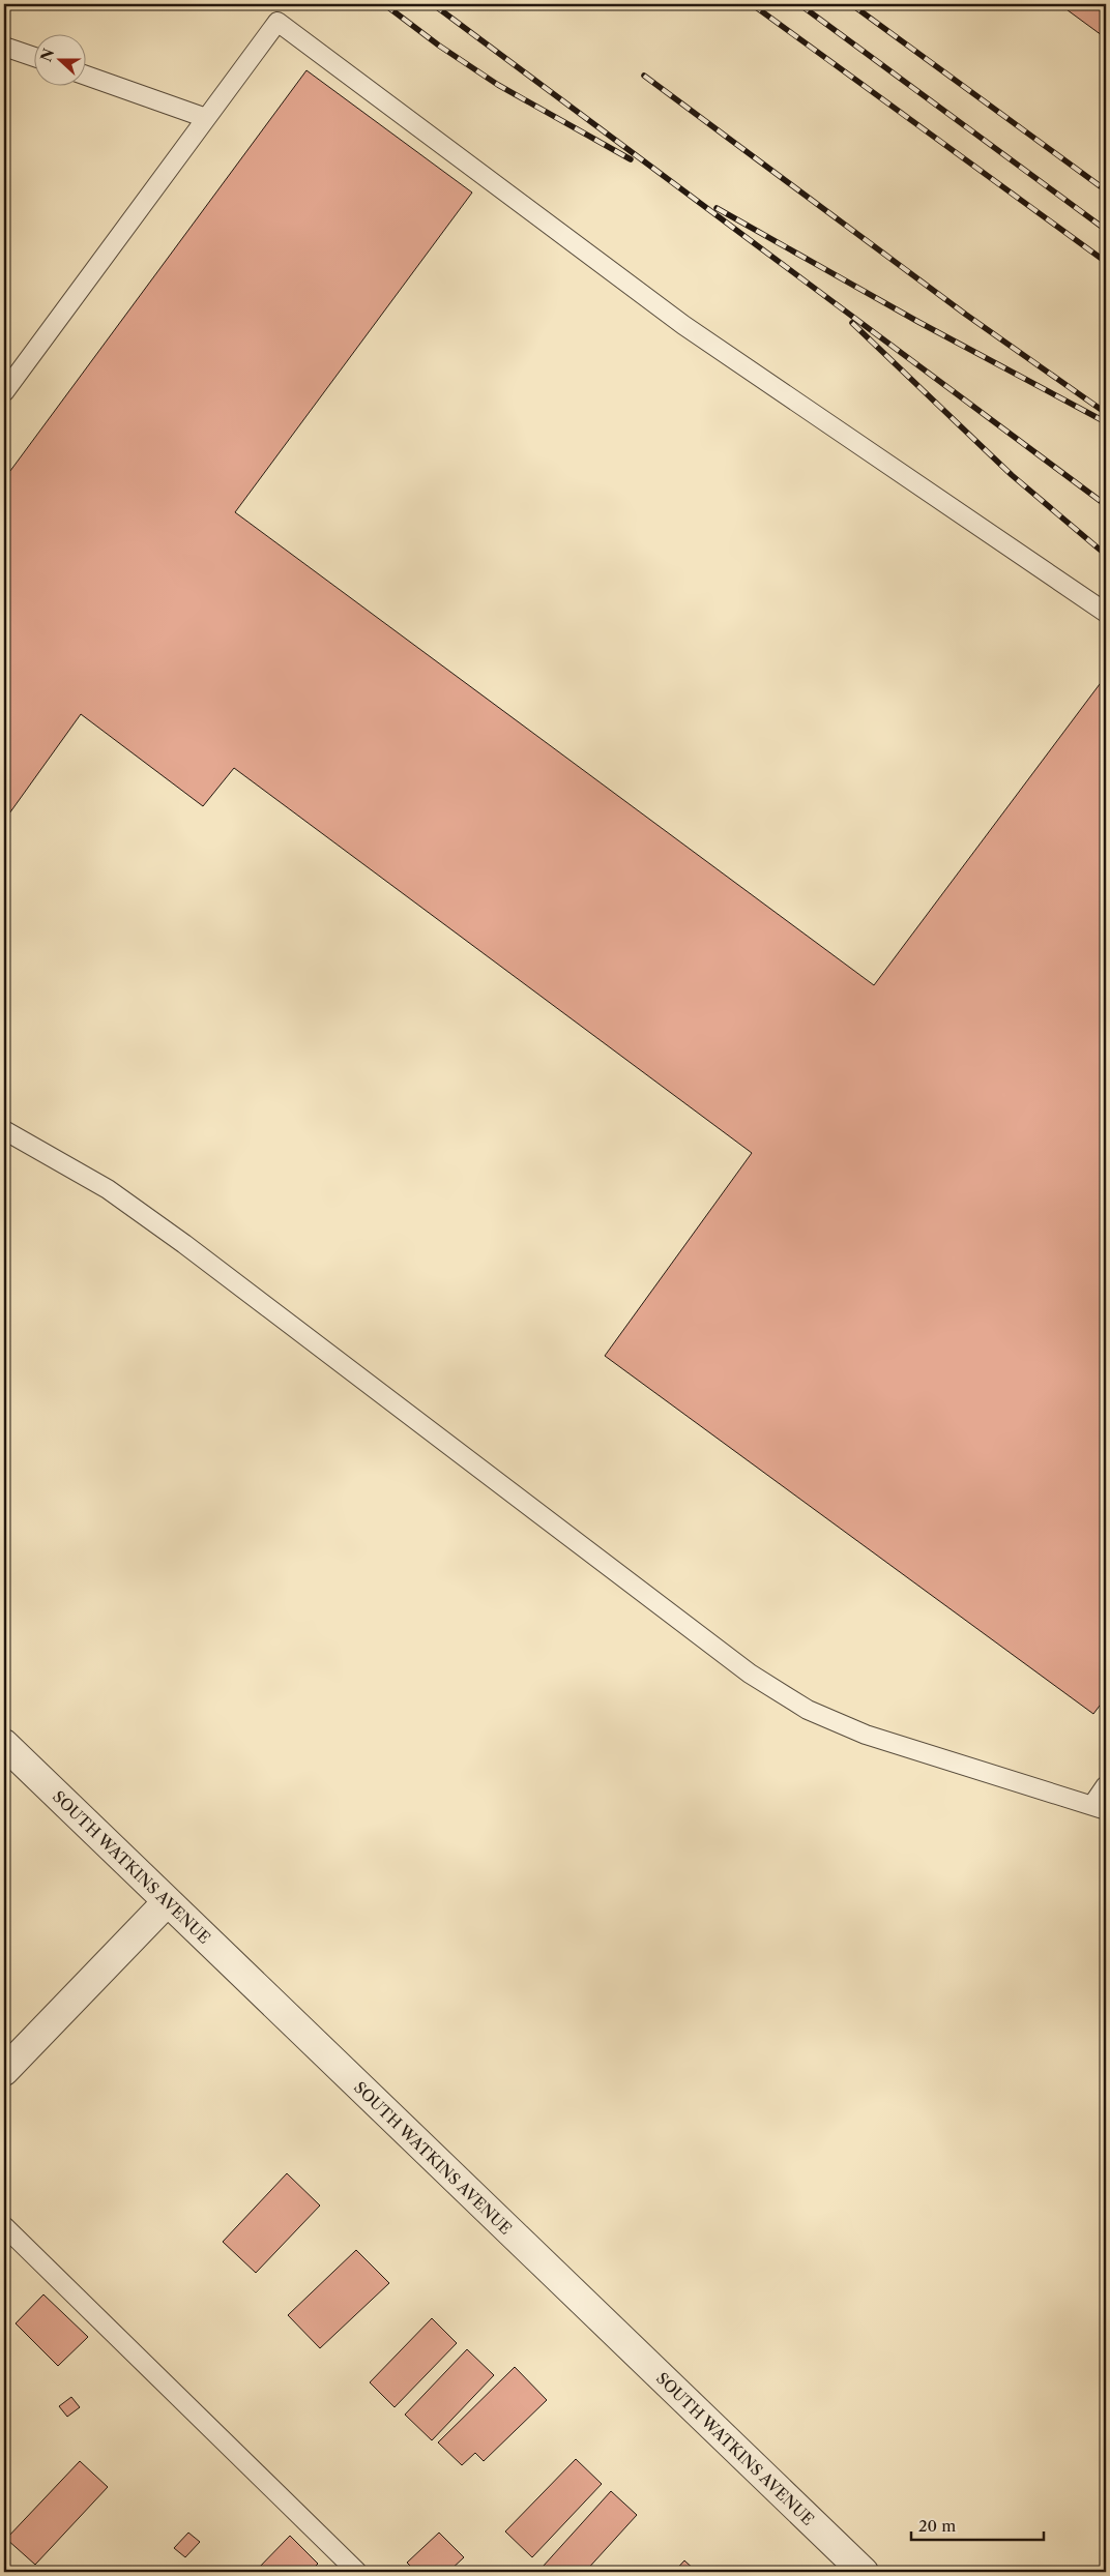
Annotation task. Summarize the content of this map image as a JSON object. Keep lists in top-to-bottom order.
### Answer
{
  "streets": {
    "street": ["SOUTH WATKINS AVENUE"]
  },
  "scale_bar": "20 m",
  "north": "left"
}
